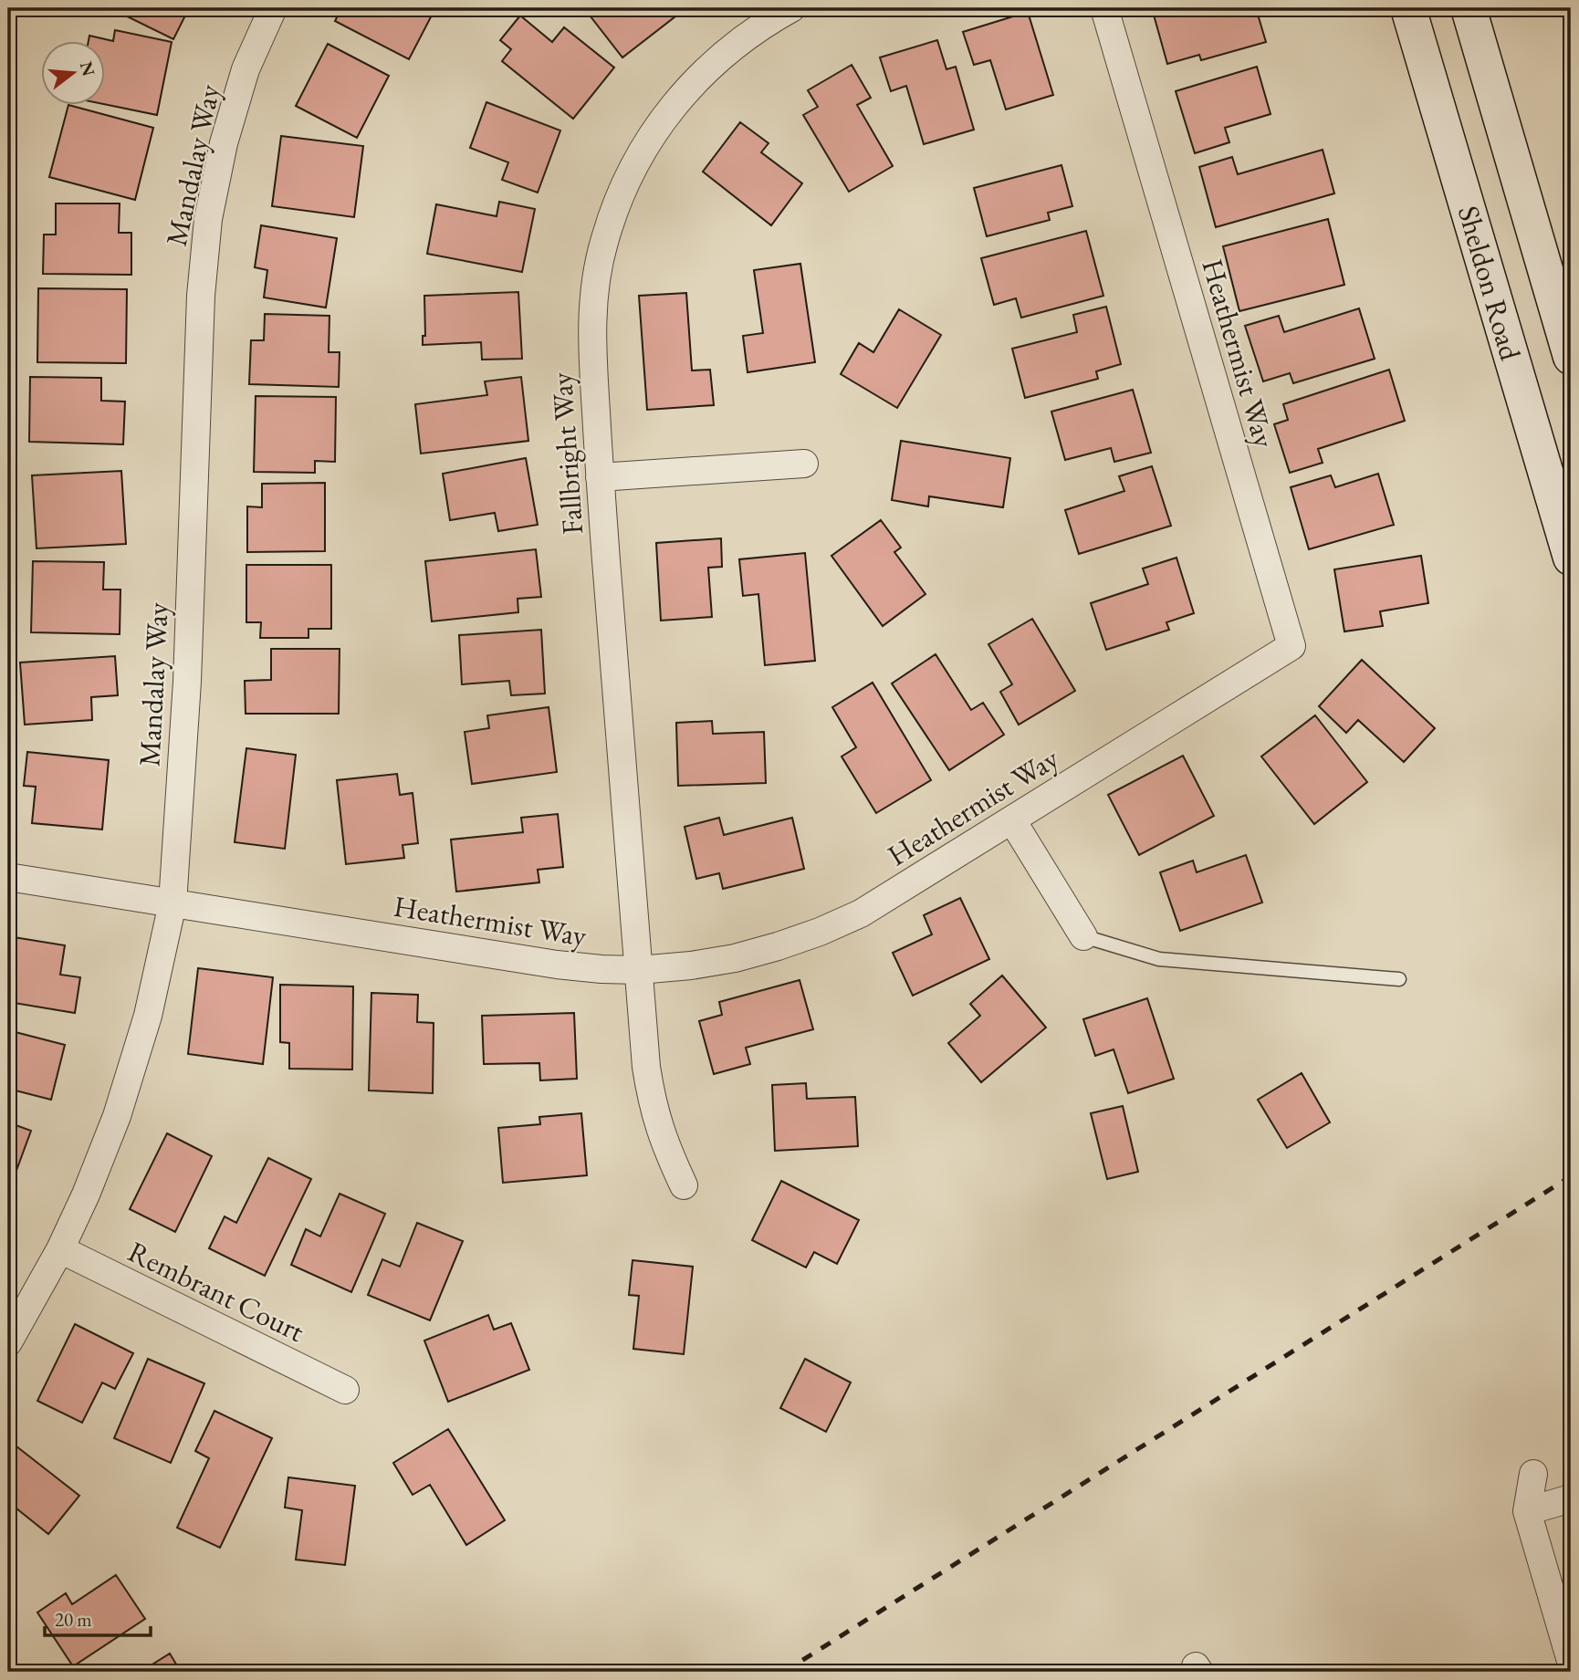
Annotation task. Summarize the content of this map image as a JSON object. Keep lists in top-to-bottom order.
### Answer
{
  "streets": {
    "main road": ["Sheldon Road"],
    "street": [
      "Mandalay Way",
      "Heathermist Way",
      "Fallbright Way",
      "Rembrant Court"
    ]
  },
  "crossings": [
    ["Mandalay Way", "Heathermist Way"],
    ["Mandalay Way", "Rembrant Court"],
    ["Heathermist Way", "Fallbright Way"]
  ],
  "scale_bar": "20 m",
  "north": "right"
}
